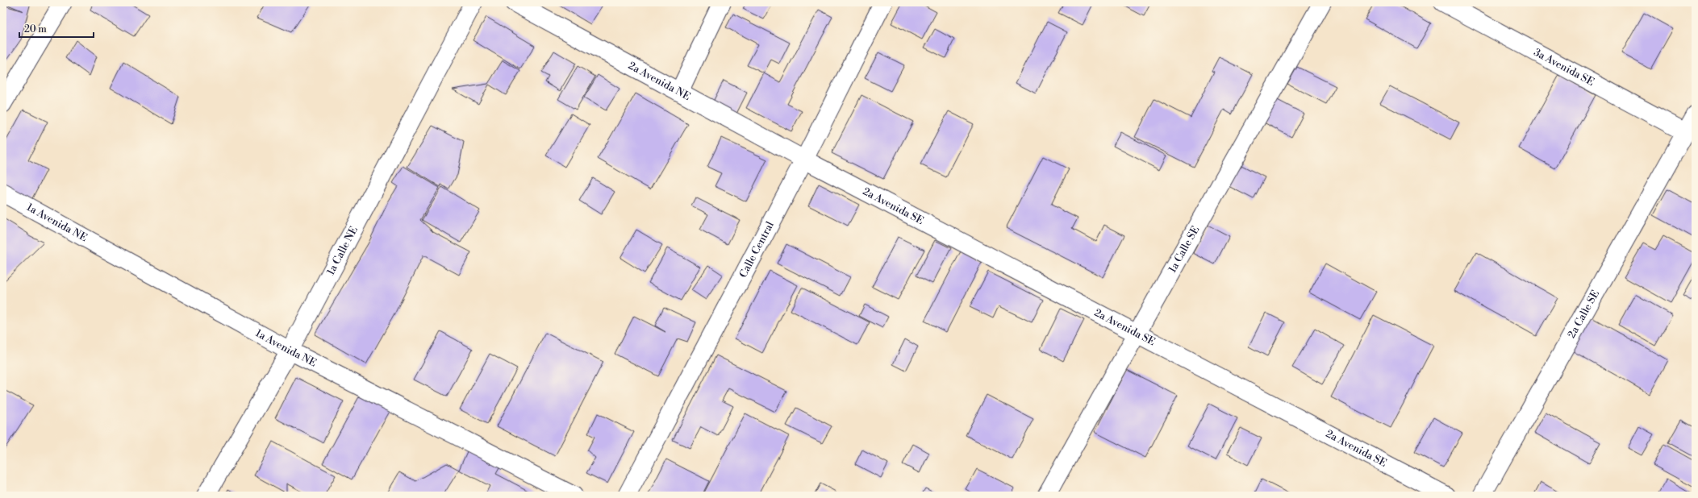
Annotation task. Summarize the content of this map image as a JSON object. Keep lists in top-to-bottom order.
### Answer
{
  "streets": {
    "street": [
      "3a Avenida SE",
      "2a Avenida NE",
      "2a Avenida SE",
      "1a Avenida NE",
      "1a Calle SE",
      "Calle Central",
      "1a Calle NE",
      "2a Calle SE"
    ]
  },
  "crossings": [
    ["3a Avenida SE", "2a Calle SE"],
    ["2a Avenida NE", "2a Avenida SE"],
    ["2a Avenida NE", "Calle Central"],
    ["2a Avenida SE", "1a Calle SE"],
    ["2a Avenida SE", "Calle Central"],
    ["1a Avenida NE", "1a Calle NE"]
  ],
  "scale_bar": "20 m"
}
